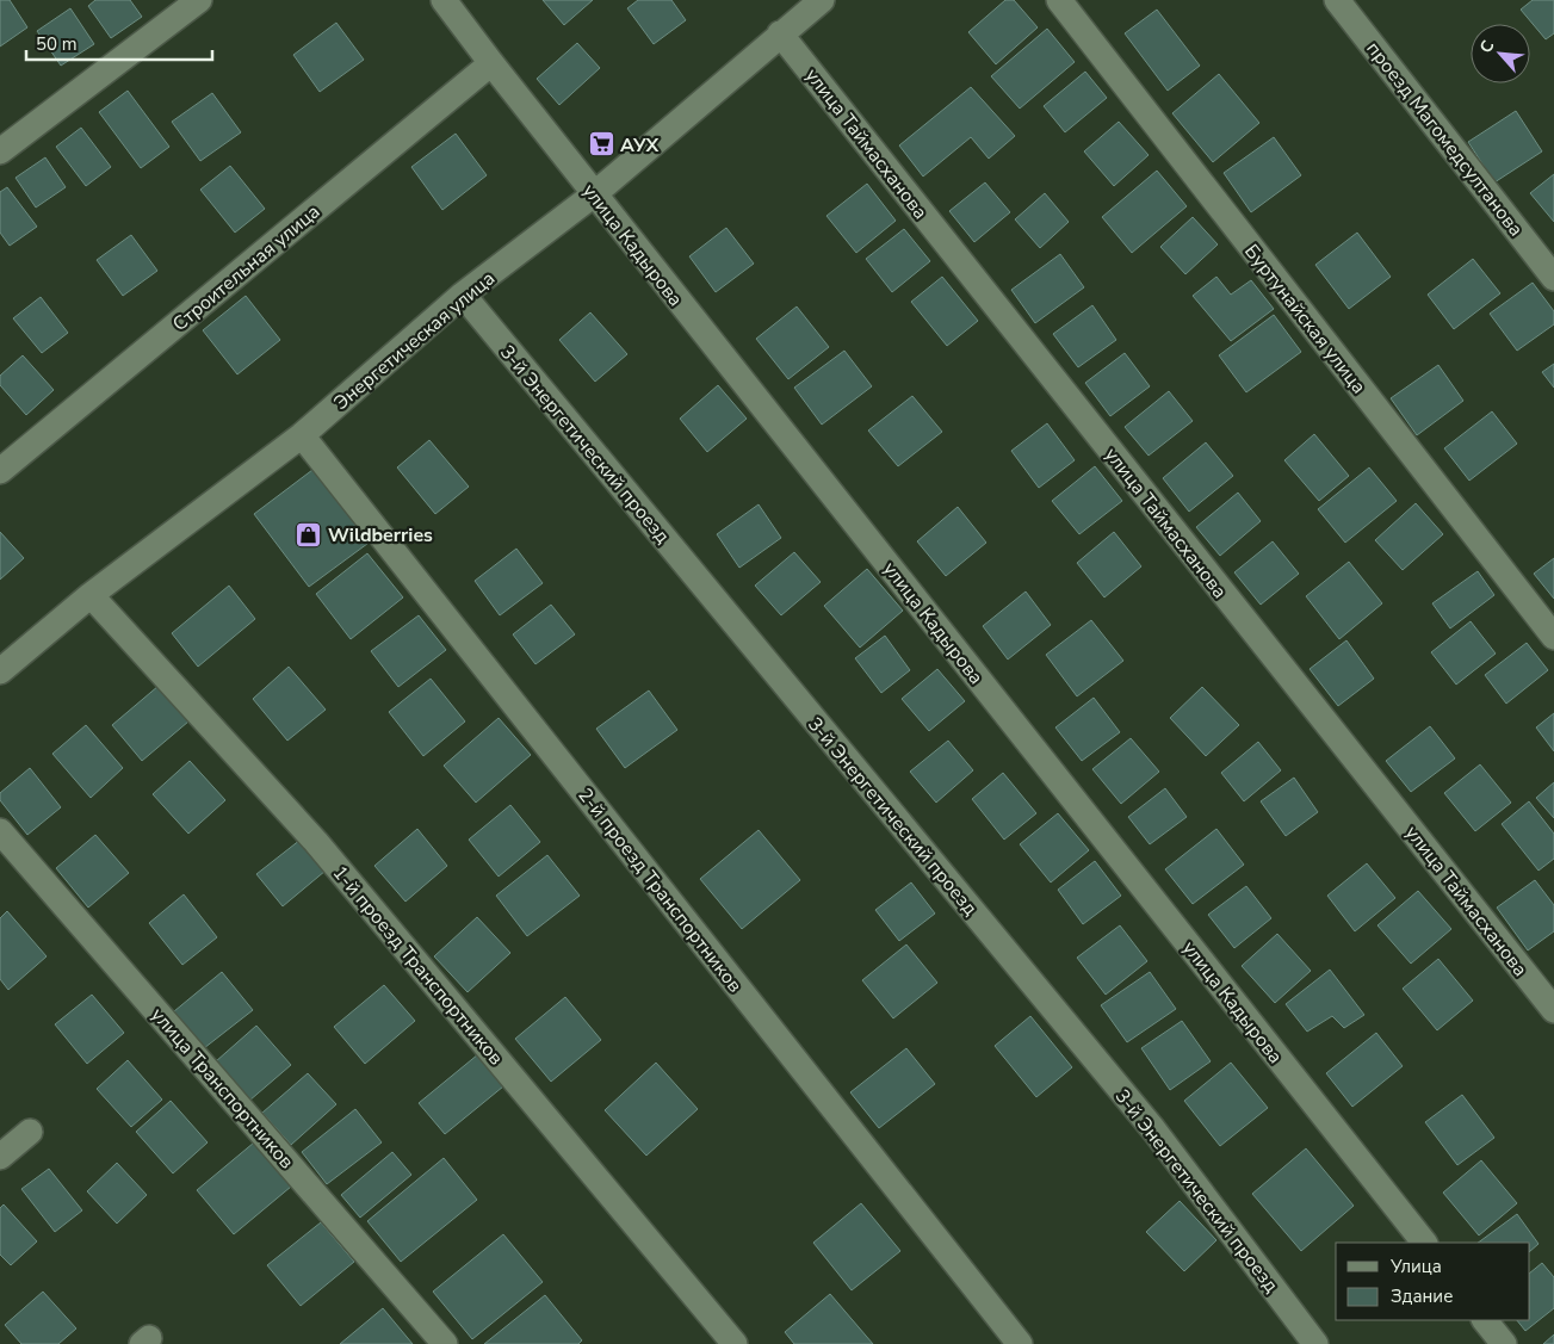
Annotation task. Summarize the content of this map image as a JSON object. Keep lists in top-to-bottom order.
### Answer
{
  "streets": {
    "street": [
      "проезд Магомедсултанова",
      "улица Таймасханова",
      "улица Кадырова",
      "Строительная улица",
      "Буртунайская улица",
      "Энергетическая улица",
      "3-й Энергетический проезд",
      "2-й проезд Транспортников",
      "1-й проезд Транспортников",
      "улица Транспортников"
    ]
  },
  "crossings": [
    ["улица Таймасханова", "Энергетическая улица"],
    ["улица Кадырова", "Строительная улица"],
    ["улица Кадырова", "Энергетическая улица"],
    ["Энергетическая улица", "3-й Энергетический проезд"],
    ["Энергетическая улица", "2-й проезд Транспортников"],
    ["Энергетическая улица", "1-й проезд Транспортников"]
  ],
  "places": {
    "supermarket": ["АУХ"],
    "shop": ["Wildberries"]
  },
  "legend": ["Улица", "Здание"],
  "scale_bar": "50 m",
  "north": "top left"
}
